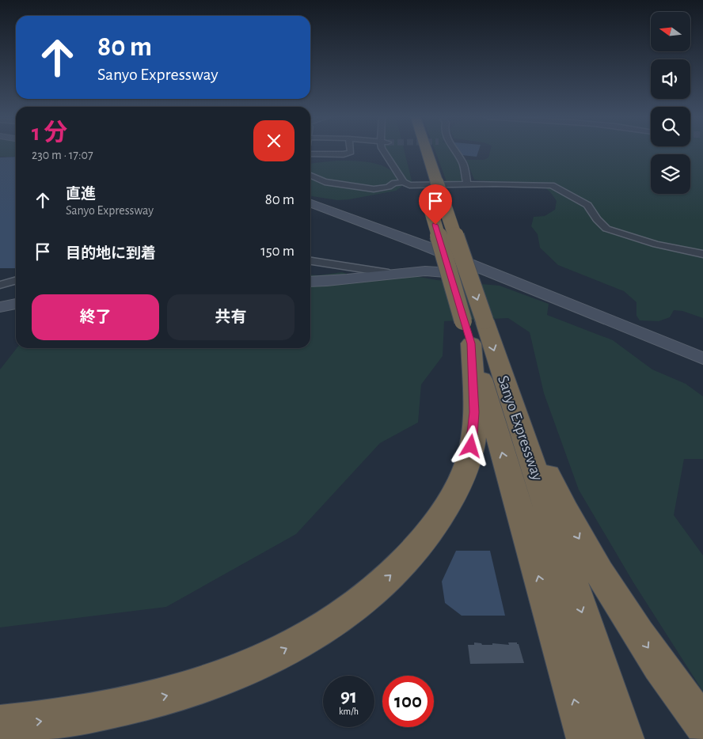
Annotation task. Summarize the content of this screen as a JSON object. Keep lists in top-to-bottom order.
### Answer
{
  "streets": {
    "highway": ["Sanyo Expressway"]
  },
  "north": "left",
  "page": {
    "turn": ["80 m", "Sanyo Expressway"],
    "heading": ["1 分", "230 m · 17:07"],
    "list": [
      {
        "name": "直進",
        "note": "Sanyo Expressway",
        "value": "80 m"
      },
      {
        "name": "目的地に到着",
        "value": "150 m"
      }
    ],
    "buttons": ["終了", "共有"],
    "speed": "91 km/h",
    "limit": "100"
  }
}
